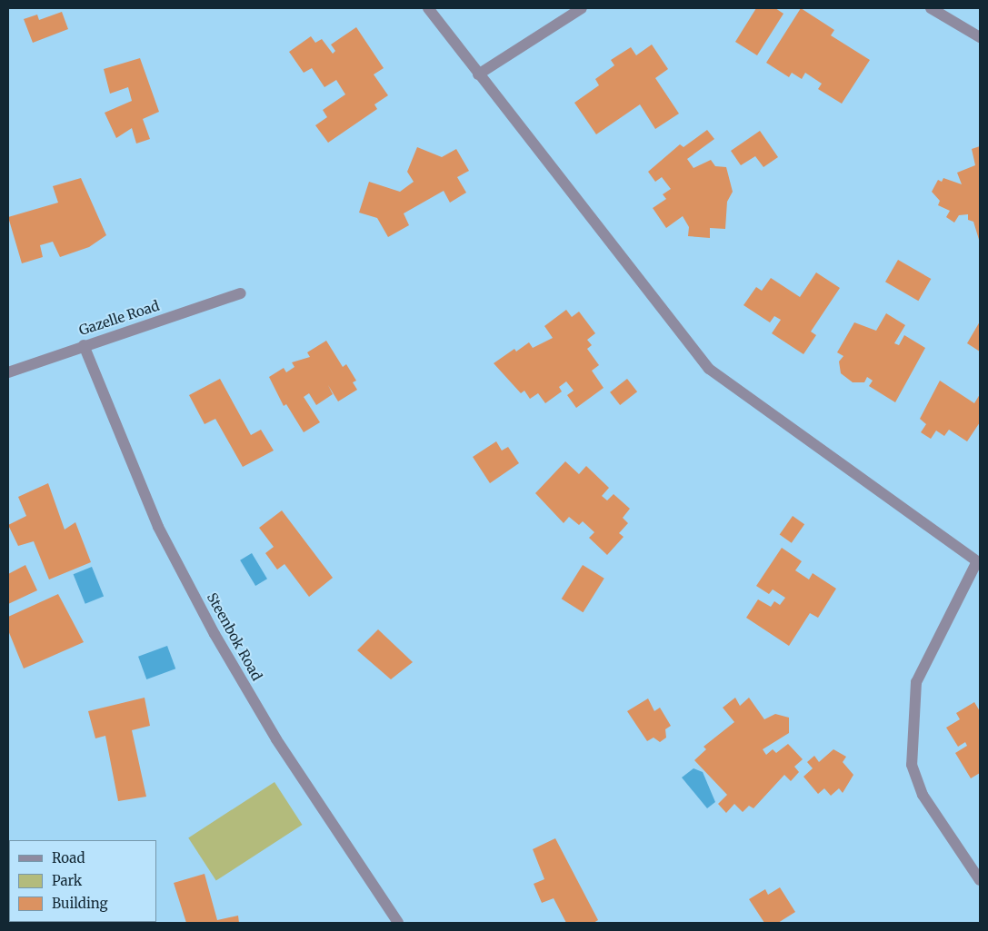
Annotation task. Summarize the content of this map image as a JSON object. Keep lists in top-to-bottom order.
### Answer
{
  "streets": {
    "street": ["Gazelle Road", "Steenbok Road"]
  },
  "crossings": [
    ["Gazelle Road", "Steenbok Road"]
  ],
  "legend": ["Road", "Park", "Building"]
}
